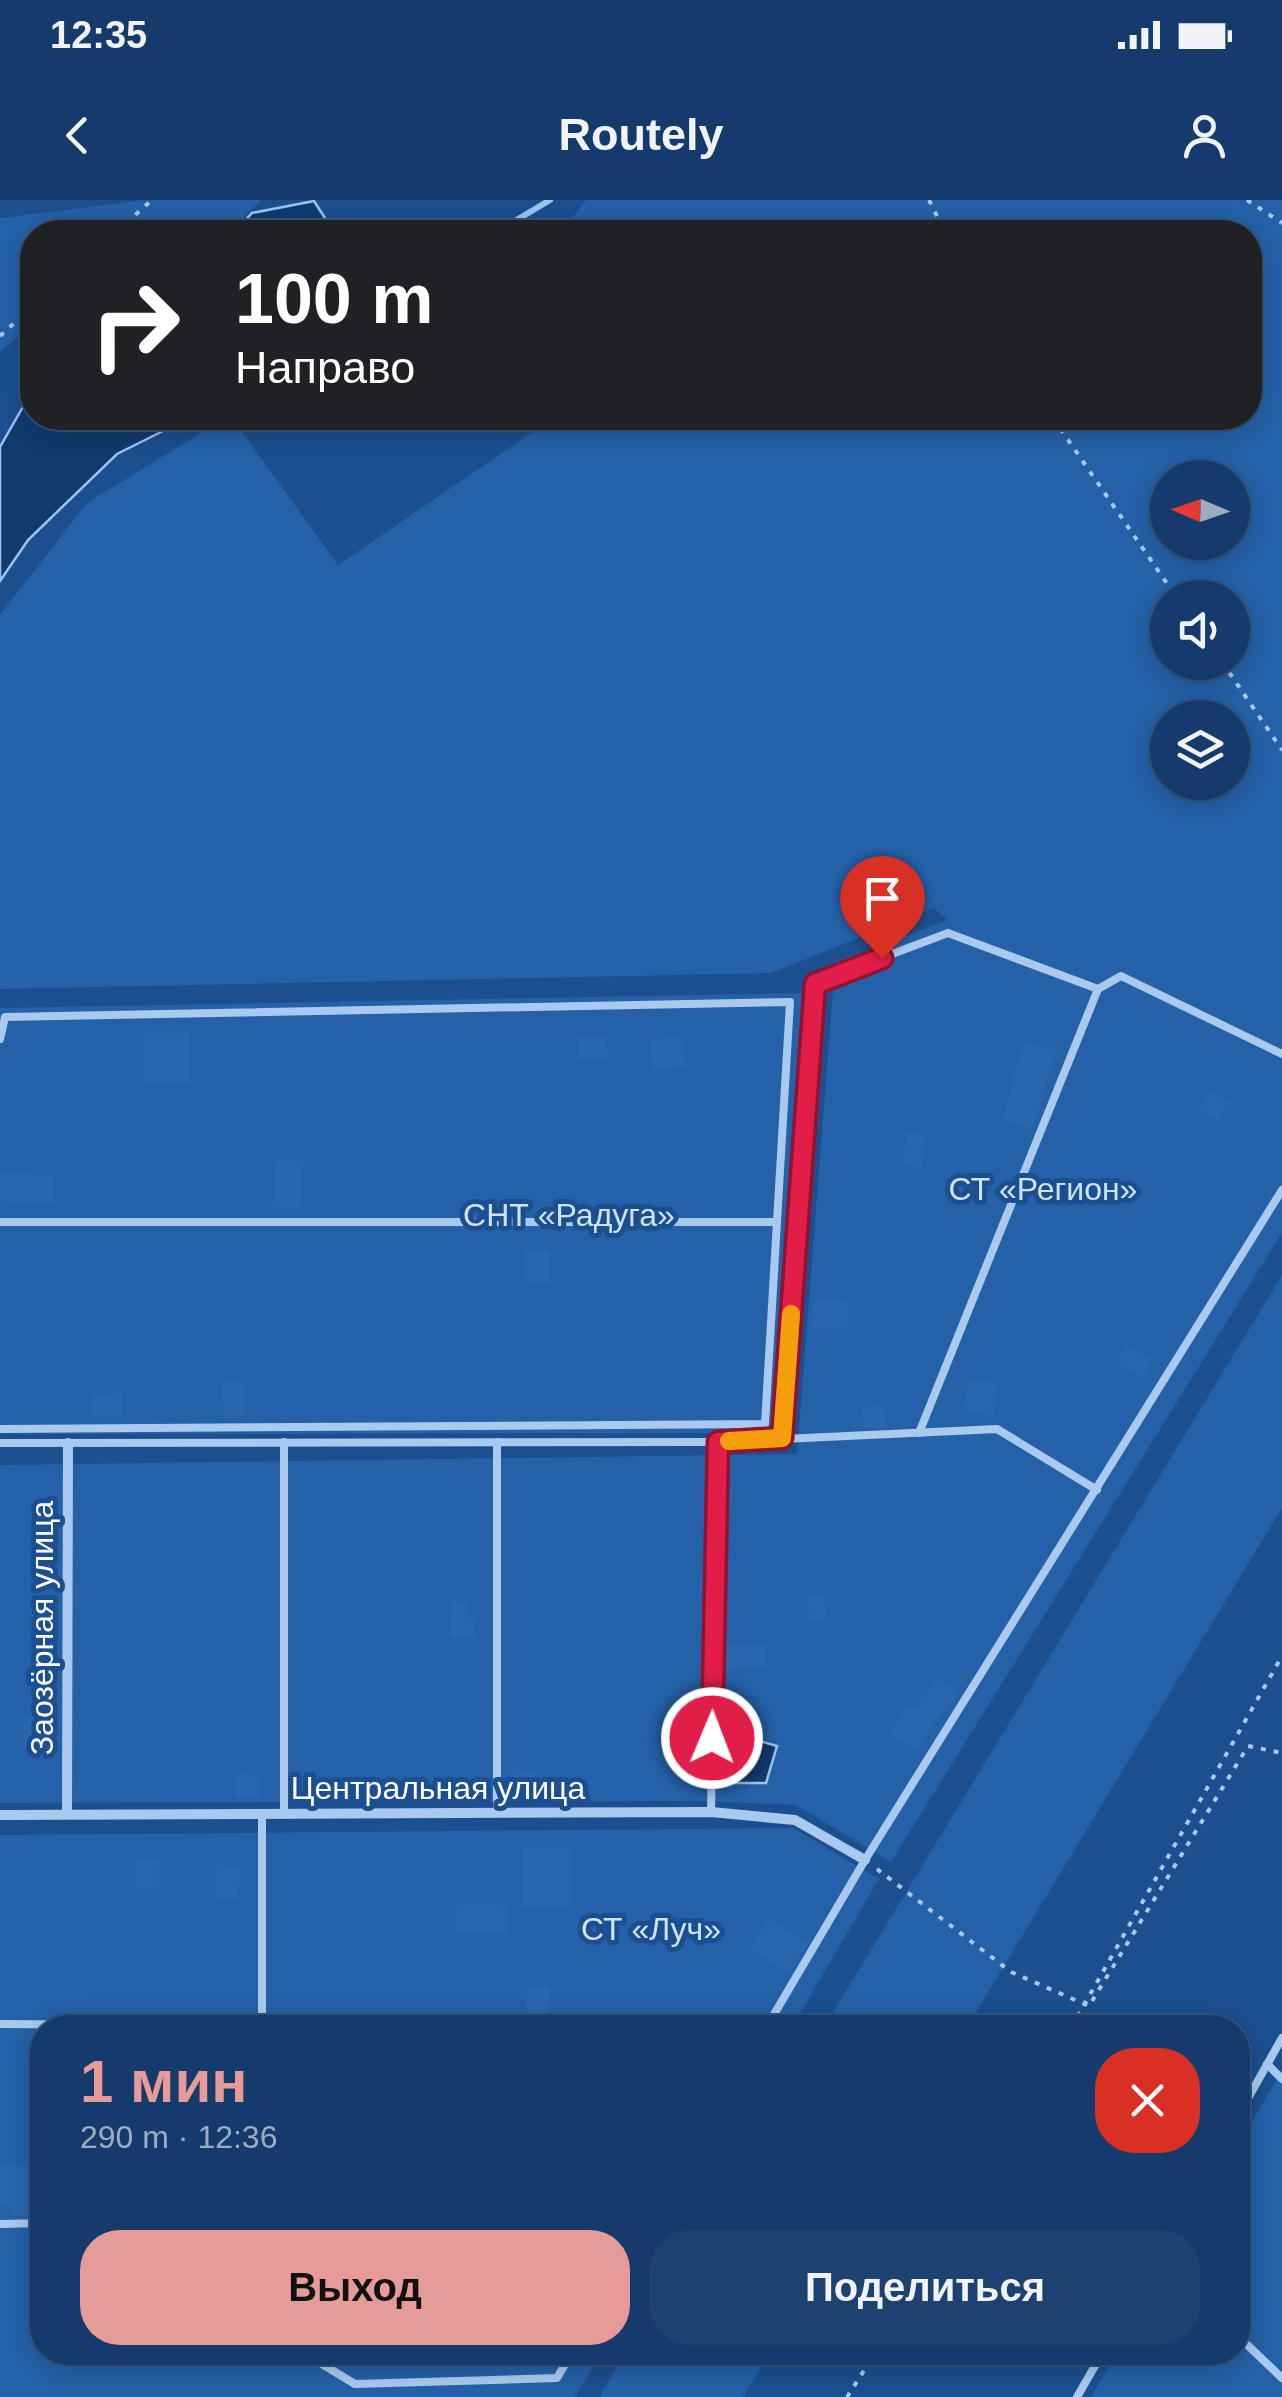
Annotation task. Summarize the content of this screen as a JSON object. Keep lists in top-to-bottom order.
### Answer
{
  "streets": {
    "street": ["Заозёрная улица", "Центральная улица"]
  },
  "crossings": [
    ["Заозёрная улица", "Центральная улица"]
  ],
  "parks": ["СТ «Регион»", "СНТ «Радуга»", "СТ «Луч»"],
  "north": "left",
  "page": {
    "status": "12:35",
    "header": "Routely",
    "turn": ["100 m", "Направо"],
    "heading": ["1 мин", "290 m · 12:36"],
    "buttons": ["Выход", "Поделиться"]
  }
}
